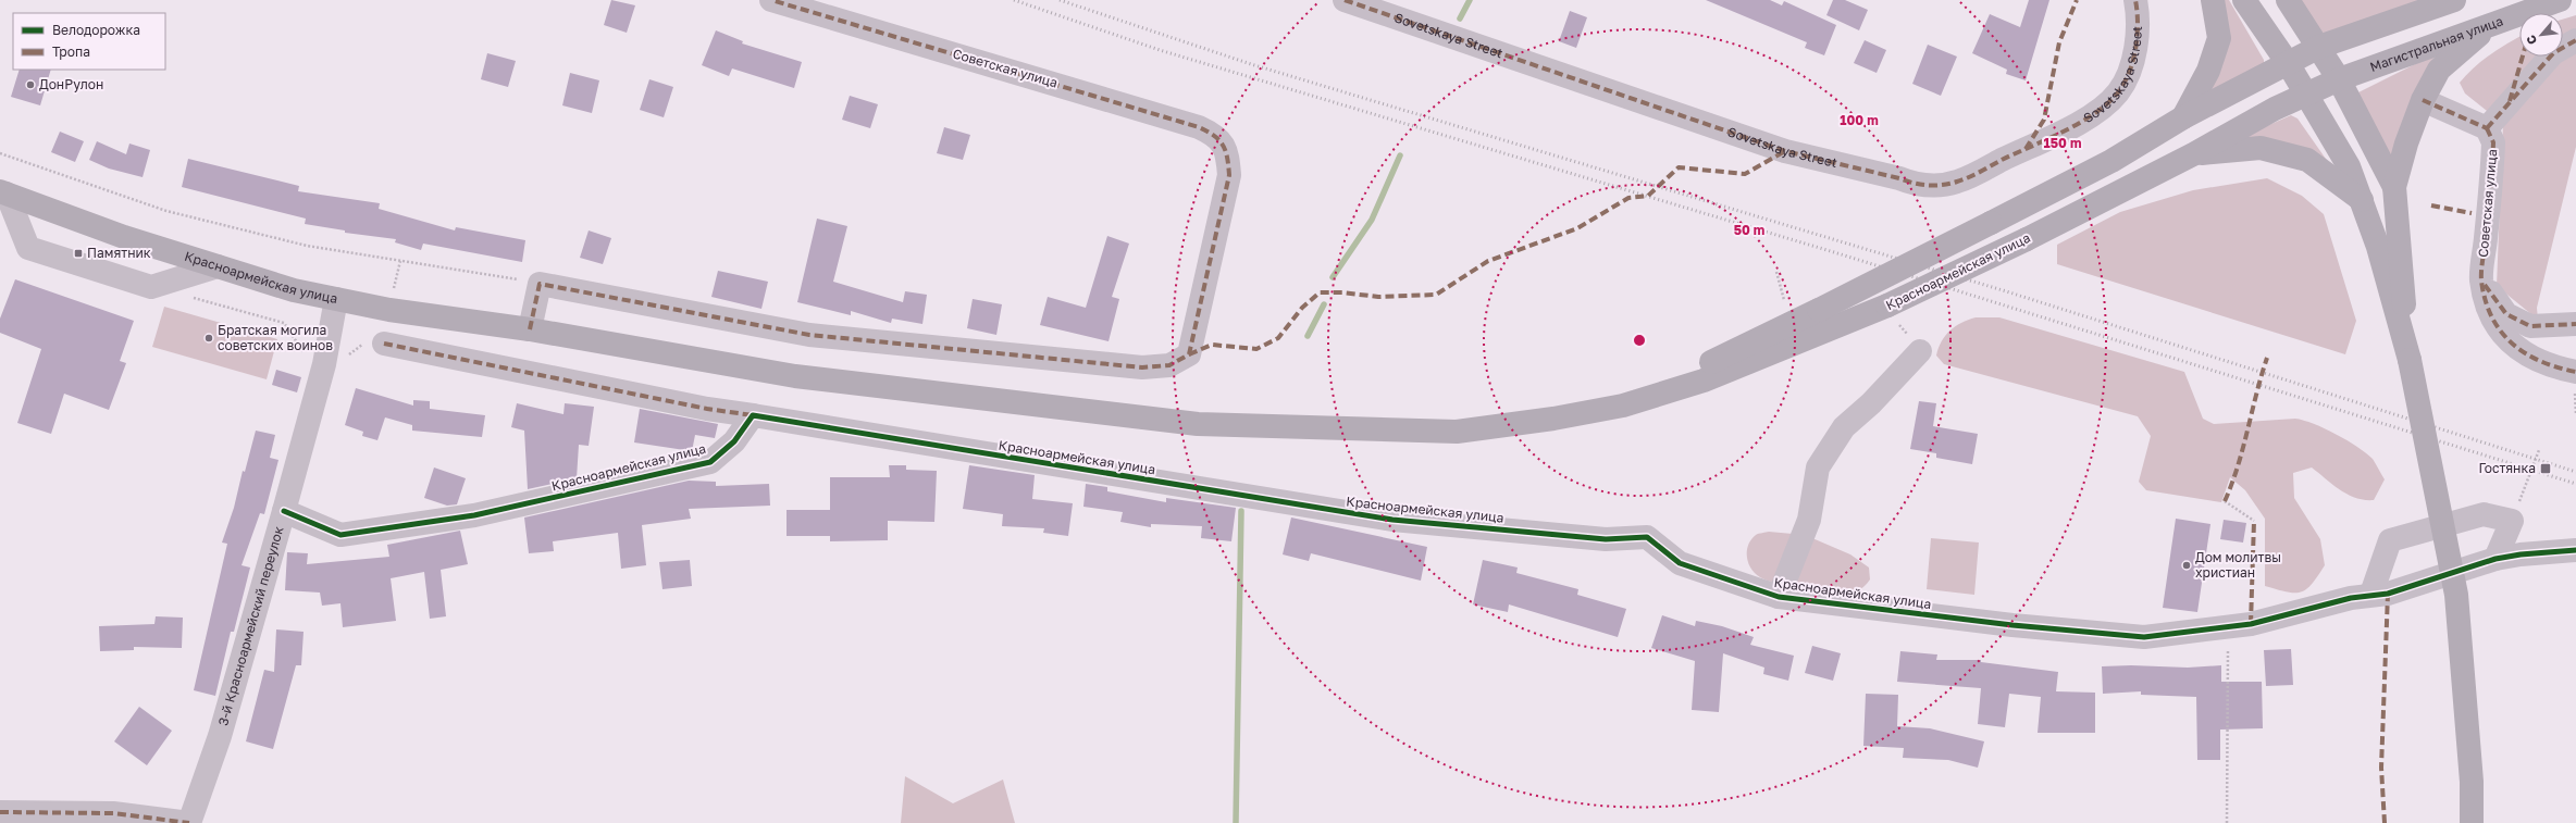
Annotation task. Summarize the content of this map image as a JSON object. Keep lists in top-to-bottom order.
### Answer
{
  "streets": {
    "main road": ["Магистральная улица", "Красноармейская улица"],
    "street": ["Sovetskaya Street", "Советская улица", "3-й Красноармейский переулок"]
  },
  "crossings": [
    ["Магистральная улица", "Красноармейская улица"],
    ["Красноармейская улица", "3-й Красноармейский переулок"]
  ],
  "places": {
    "other": ["ДонРулон", "Братская могила советских воинов", "Дом молитвы христиан"],
    "transit": ["Памятник", "Гостянка"]
  },
  "legend": ["Велодорожка", "Тропа"],
  "north": "bottom left",
  "rings": ["100 m", "150 m", "50 m"]
}
